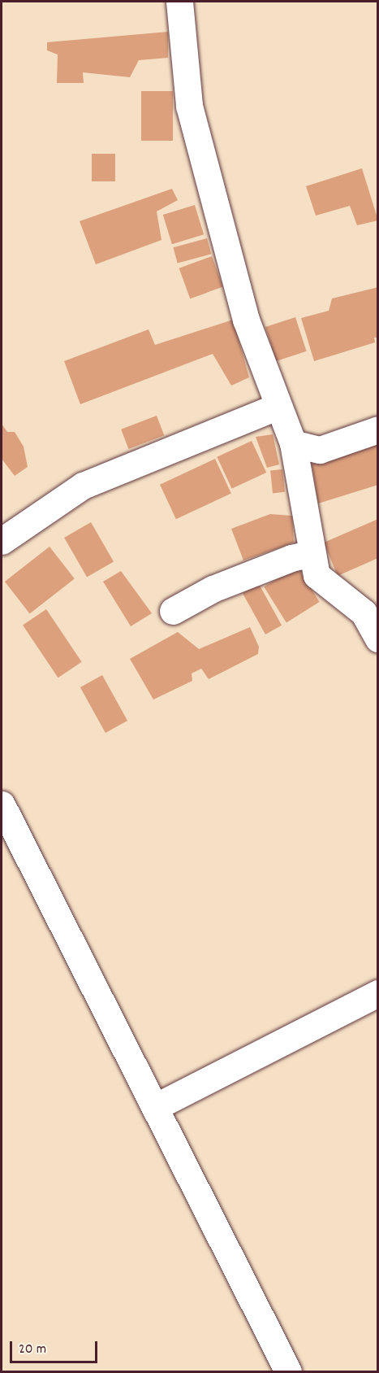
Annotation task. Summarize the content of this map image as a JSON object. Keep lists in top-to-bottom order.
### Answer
{
  "scale_bar": "20 m"
}
